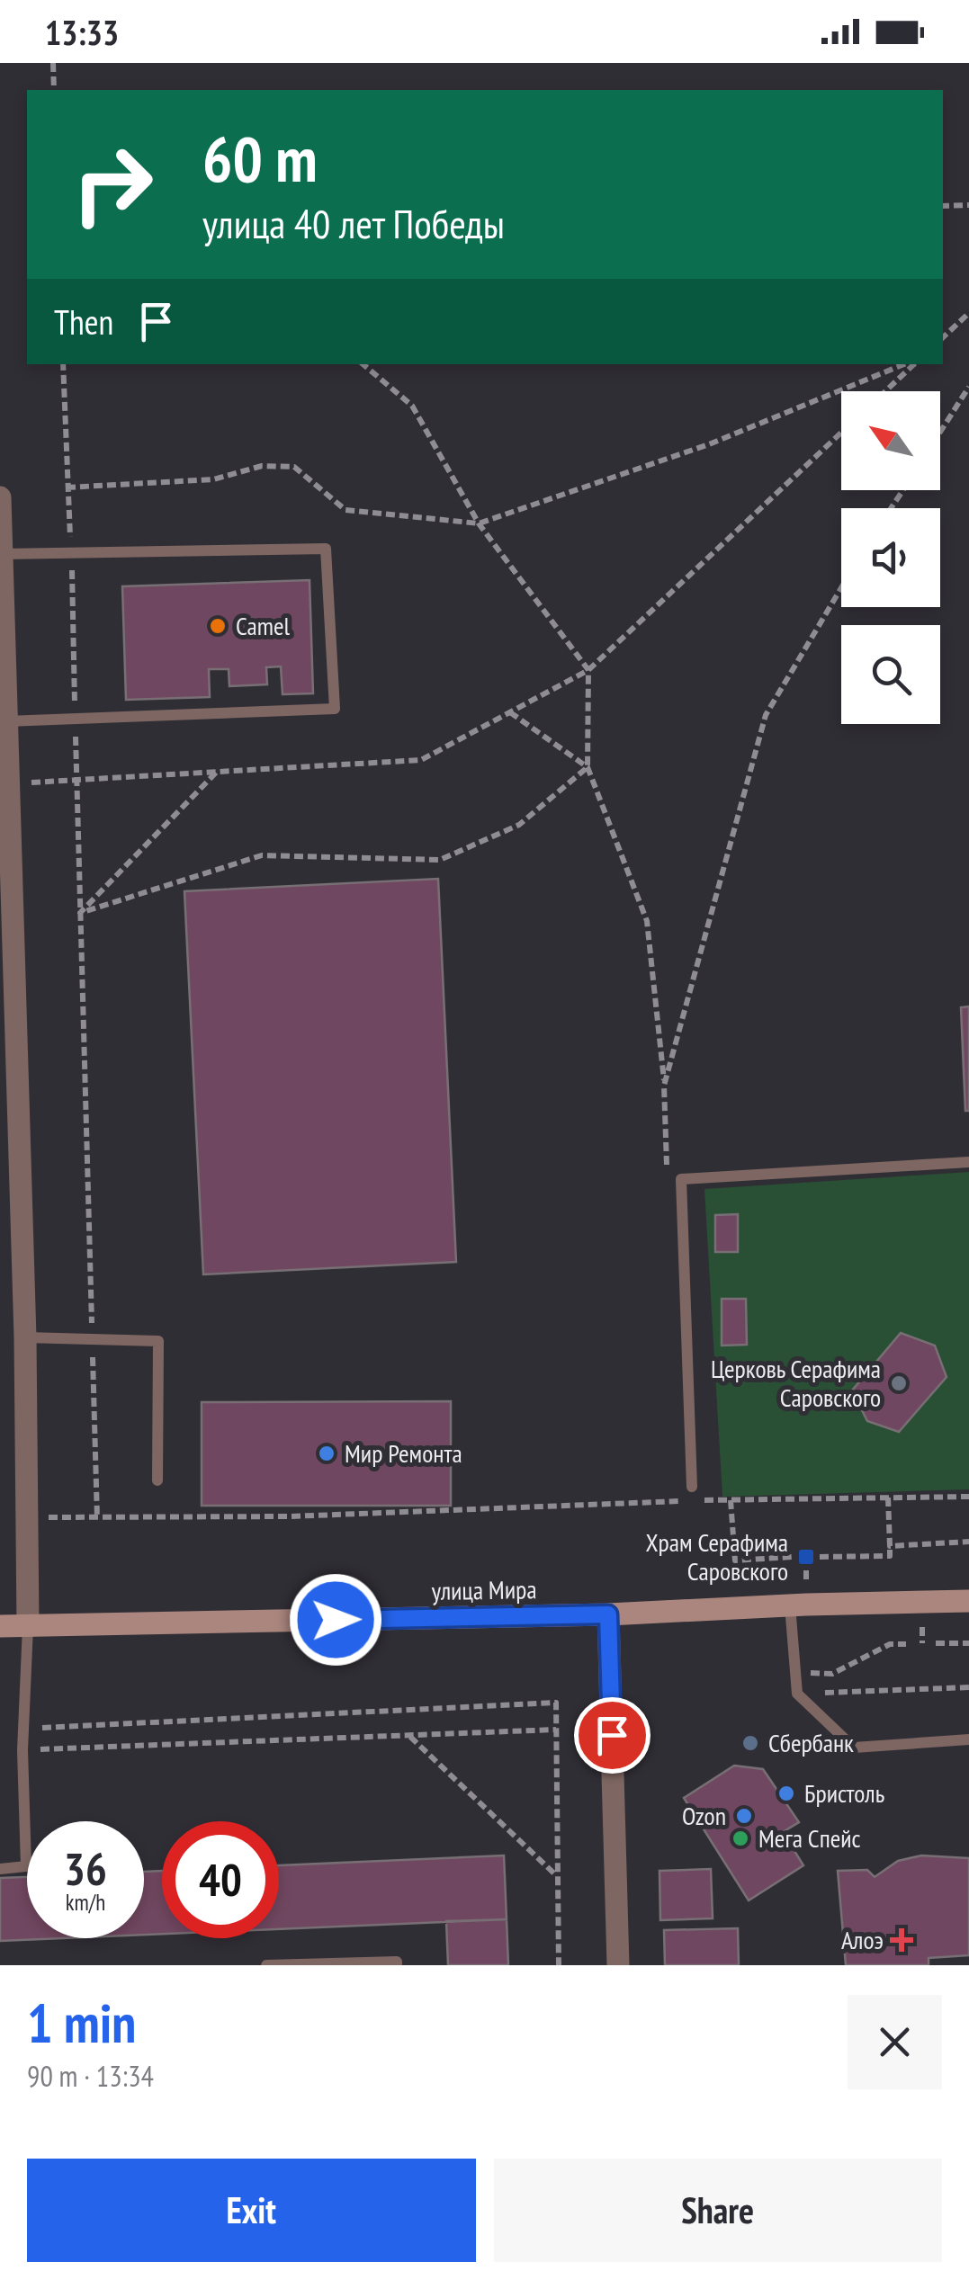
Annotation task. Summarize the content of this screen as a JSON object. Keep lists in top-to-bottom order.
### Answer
{
  "streets": {
    "street": ["улица Мира"]
  },
  "places": {
    "other": [
      "Camel",
      "Церковь Серафима Саровского",
      "Мир Ремонта",
      "Сбербанк",
      "Бристоль",
      "Ozon",
      "Мега Спейс"
    ],
    "transit": ["Храм Серафима Саровского"],
    "health": ["Алоэ"]
  },
  "north": "top left",
  "page": {
    "status": "13:33",
    "turn": ["60 m", "улица 40 лет Победы"],
    "then": "Then",
    "speed": "36 km/h",
    "limit": "40",
    "heading": ["1 min", "90 m · 13:34"],
    "buttons": ["Exit", "Share"]
  }
}
